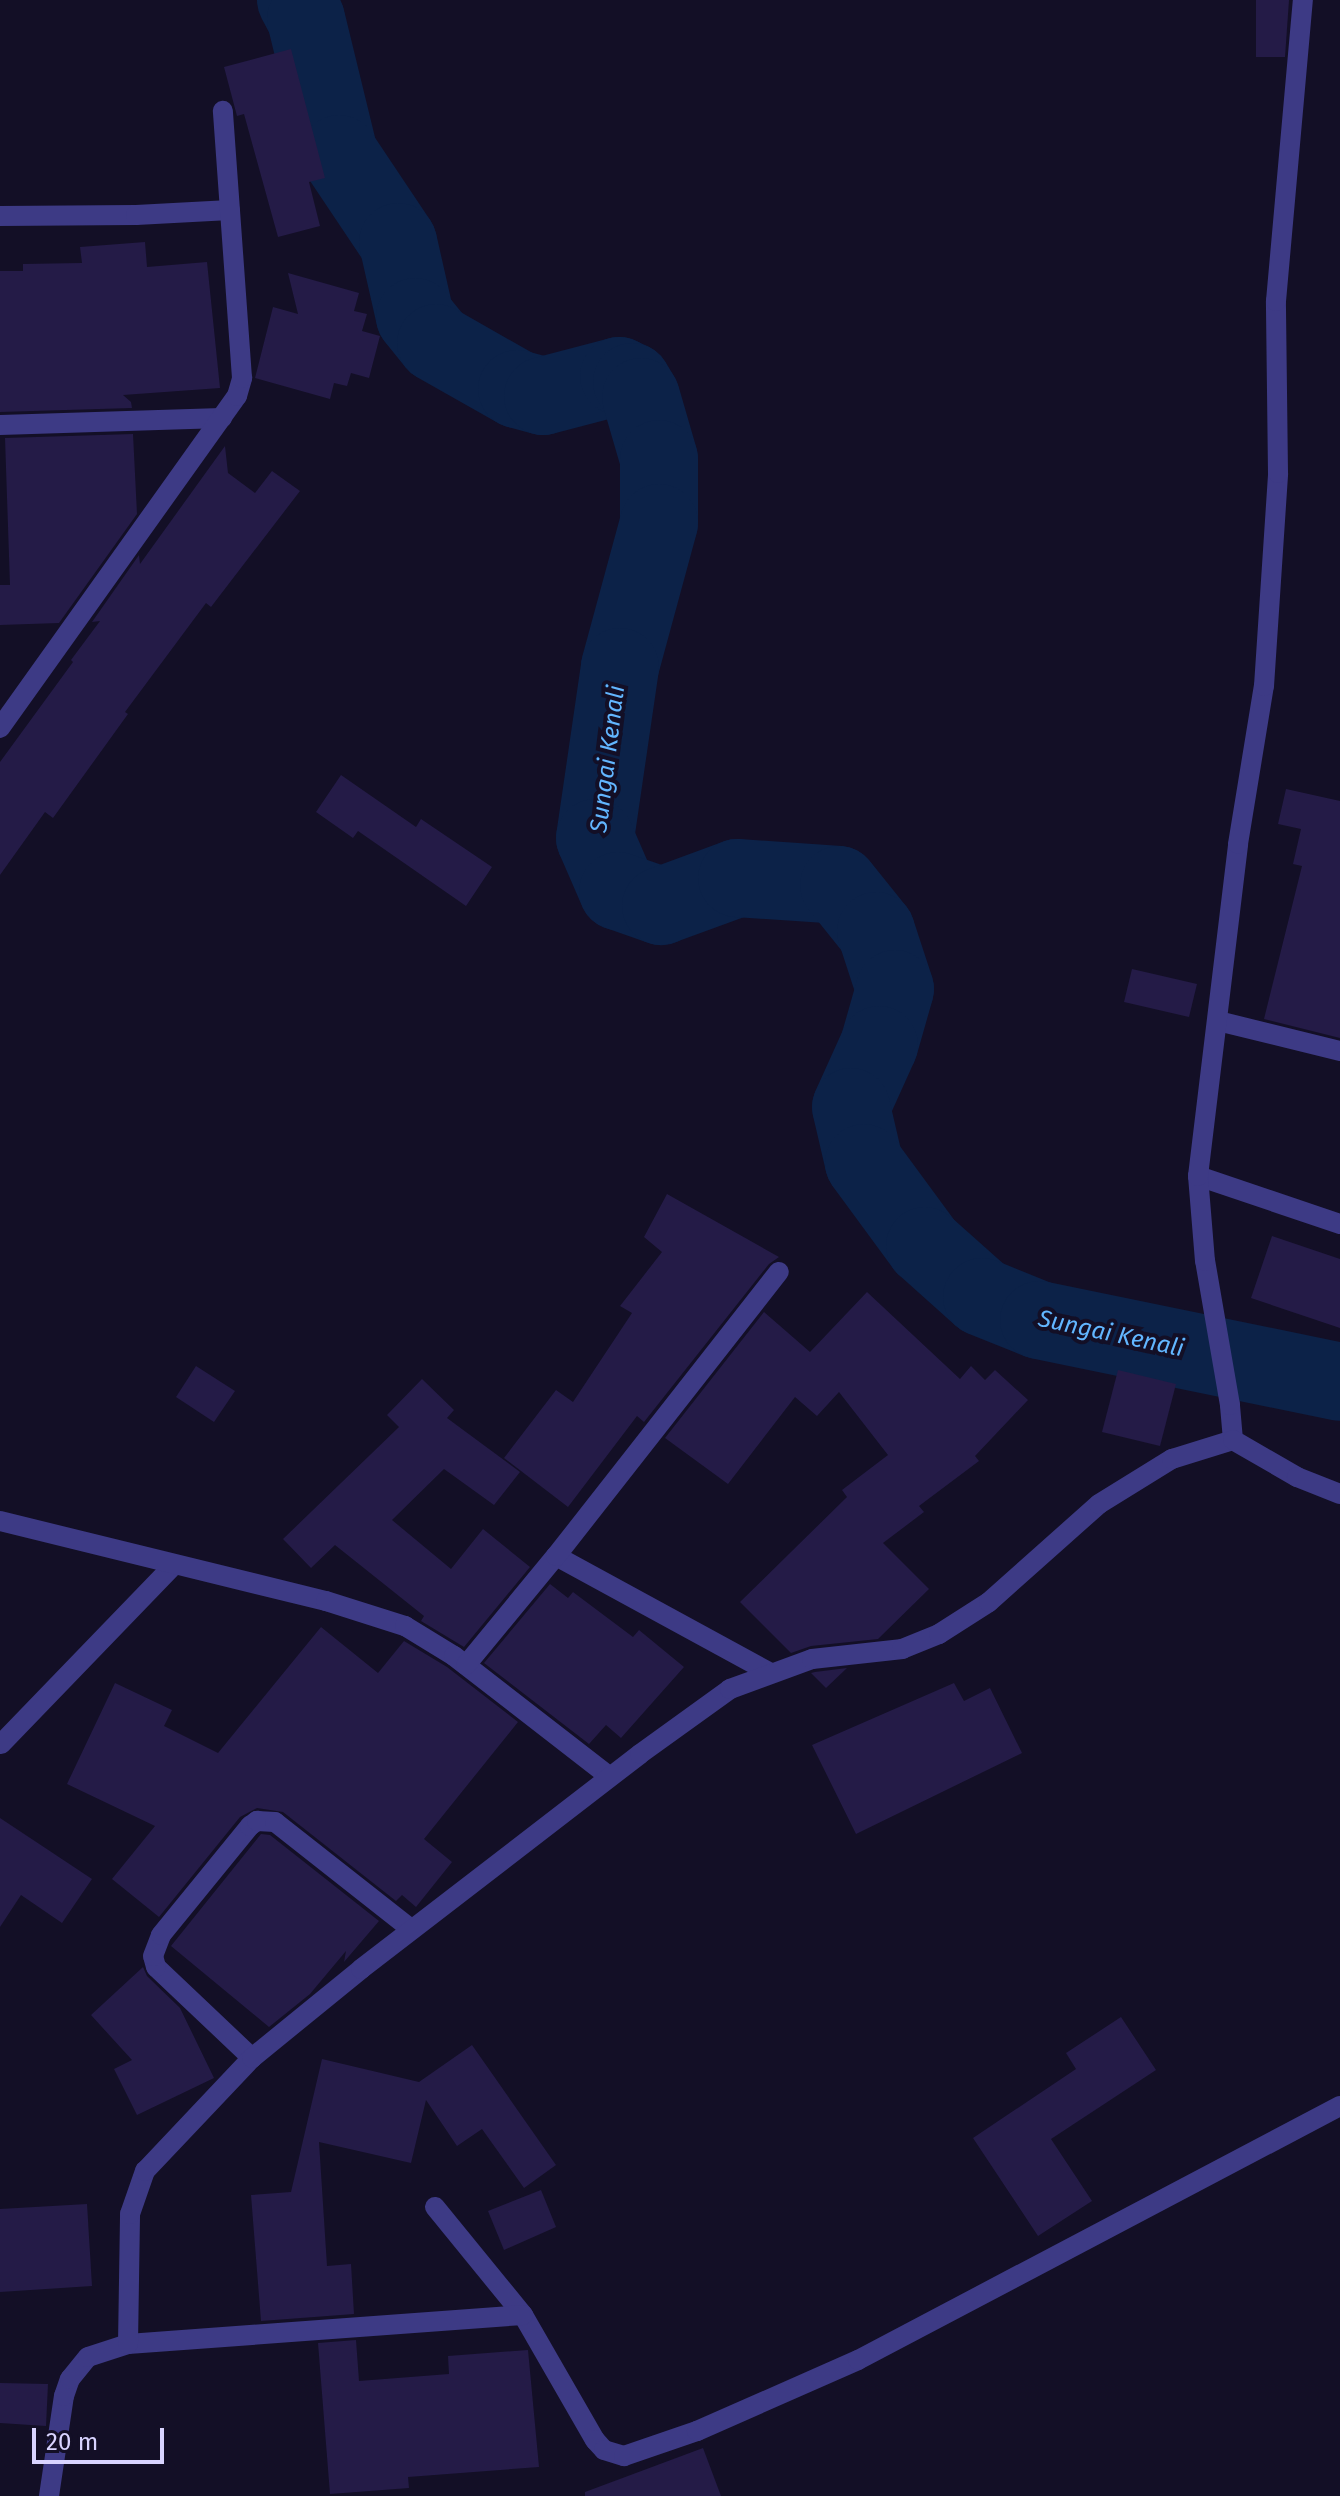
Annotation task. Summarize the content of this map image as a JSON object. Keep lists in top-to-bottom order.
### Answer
{
  "water": ["Sungai Kenali"],
  "scale_bar": "20 m"
}
